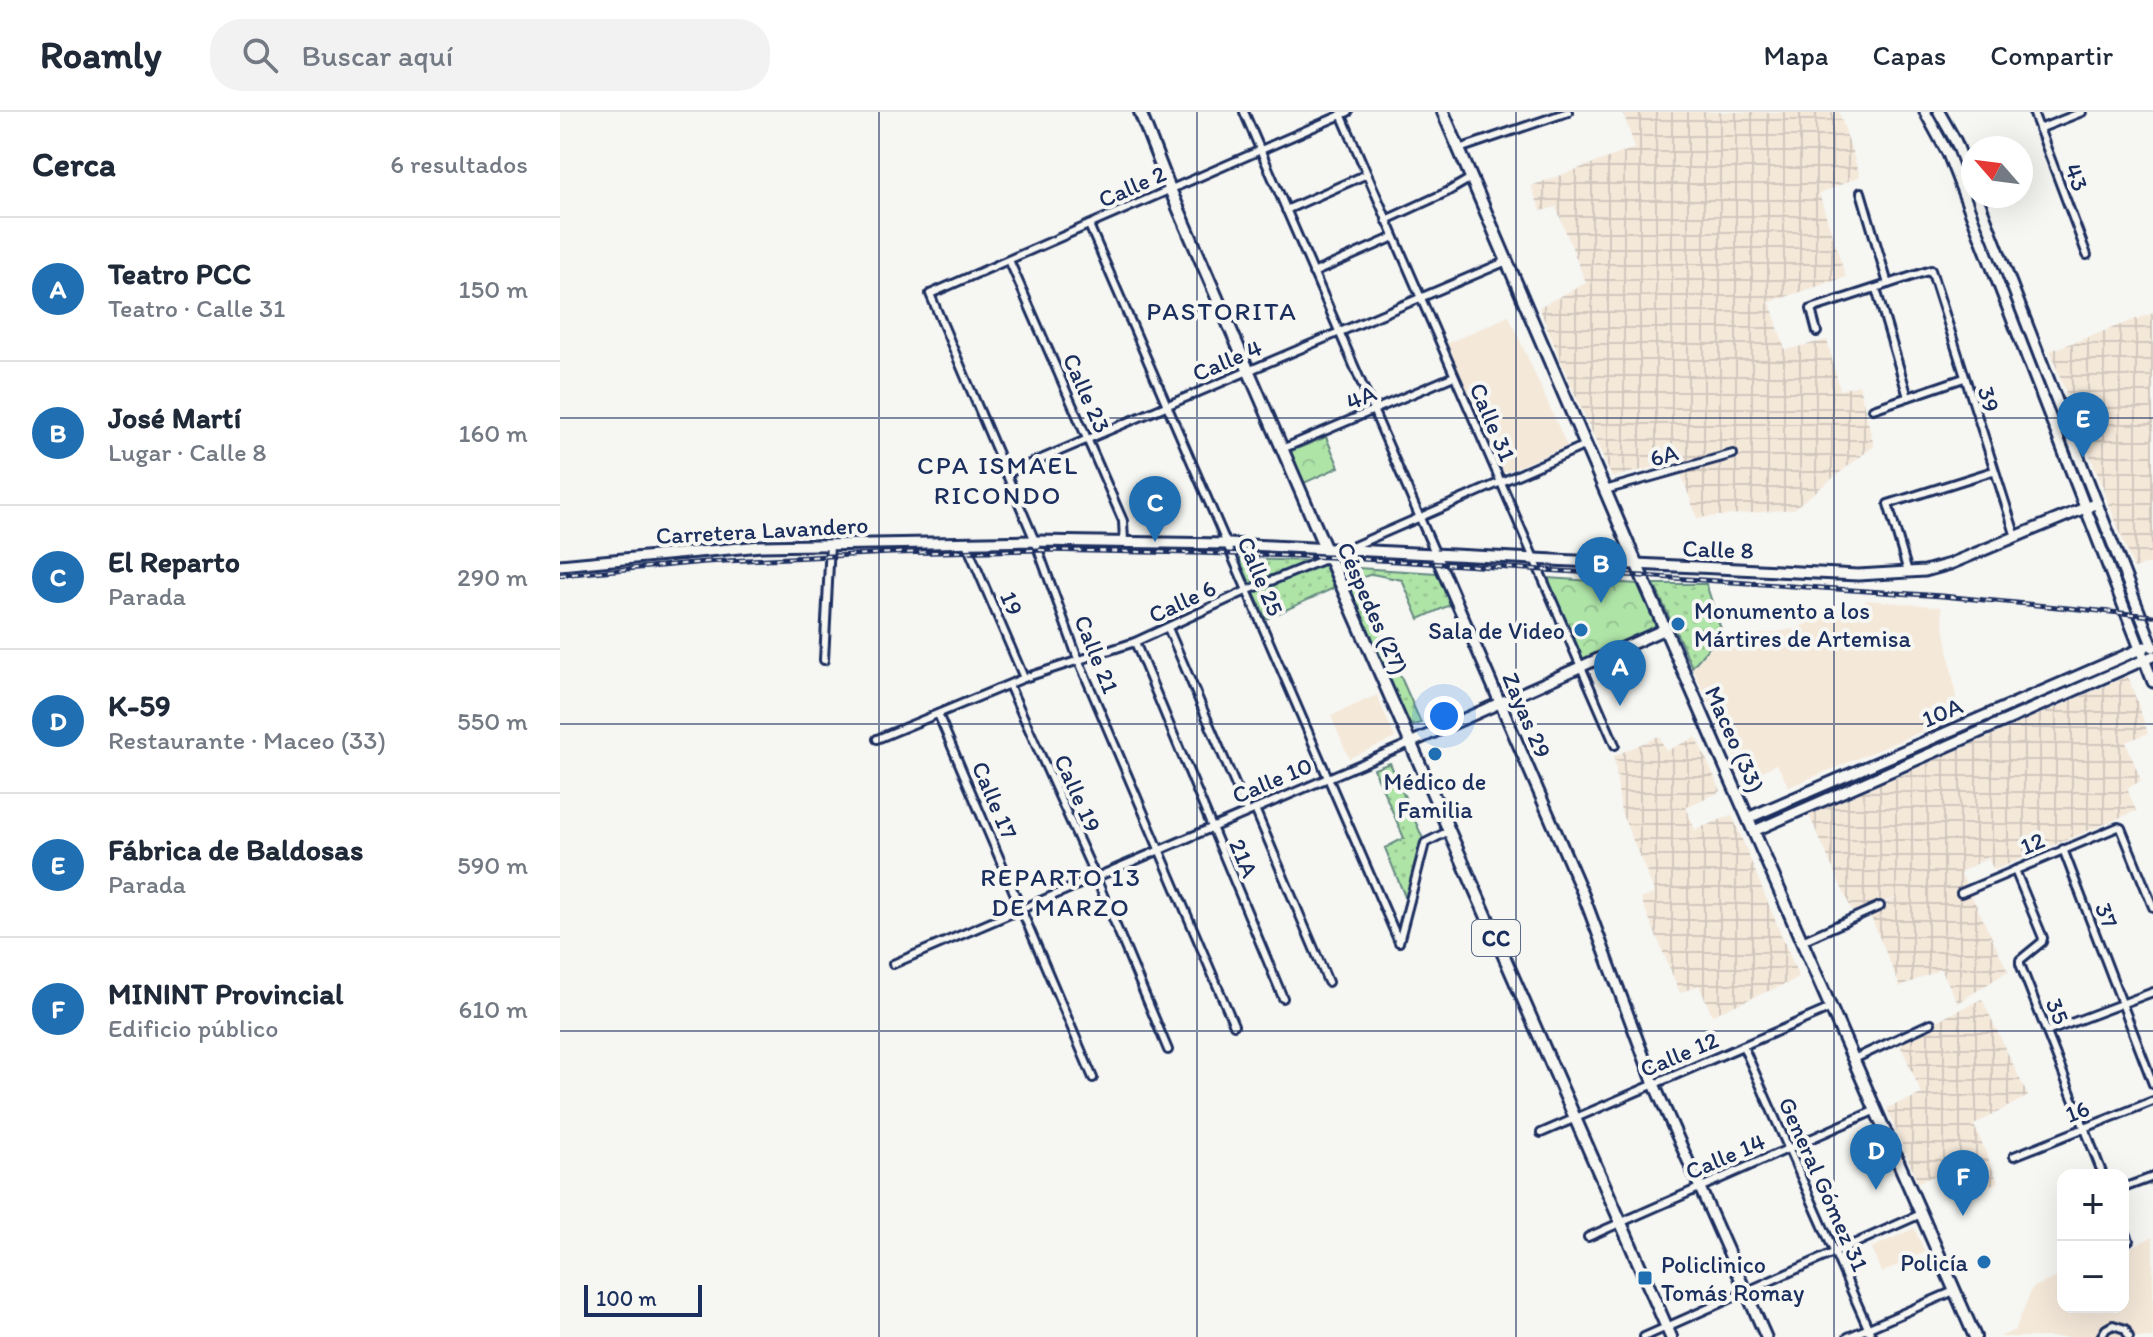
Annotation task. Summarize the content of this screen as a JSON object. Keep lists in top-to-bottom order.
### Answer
{
  "streets": {
    "main road": ["Céspedes (27)", "Maceo (33)", "CC"],
    "street": [
      "43",
      "Calle 2",
      "Calle 4",
      "Calle 23",
      "4A",
      "39",
      "Calle 31",
      "6A",
      "Carretera Lavandero",
      "Calle 8",
      "Calle 25",
      "Calle 6",
      "19",
      "Calle 21",
      "10A",
      "Zayas 29",
      "Calle 10",
      "Calle 19",
      "Calle 17",
      "12",
      "21A",
      "37",
      "35",
      "Calle 12",
      "16",
      "Calle 14",
      "General Gómez 31"
    ]
  },
  "crossings": [
    ["Calle 2", "Calle 23"],
    ["Calle 2", "Calle 31"],
    ["Calle 2", "Calle 25"],
    ["Calle 2", "Céspedes (27)"],
    ["Calle 2", "Calle 21"],
    ["Calle 2", "Zayas 29"],
    ["Calle 4", "Calle 23"],
    ["Calle 4", "Calle 31"],
    ["Calle 4", "Calle 25"],
    ["Calle 4", "Céspedes (27)"],
    ["Calle 4", "Calle 21"],
    ["Calle 4", "Zayas 29"],
    ["Calle 4", "Maceo (33)"],
    ["Calle 23", "Carretera Lavandero"],
    ["Calle 23", "Calle 8"],
    ["4A", "Calle 31"],
    ["4A", "Céspedes (27)"],
    ["4A", "Zayas 29"],
    ["39", "Calle 8"],
    ["Calle 31", "Calle 8"],
    ["Calle 31", "Calle 10"],
    ["6A", "Maceo (33)"],
    ["Carretera Lavandero", "Calle 8"],
    ["Carretera Lavandero", "19"],
    ["Carretera Lavandero", "Calle 21"],
    ["Calle 8", "Calle 25"],
    ["Calle 8", "Calle 6"],
    ["Calle 8", "Céspedes (27)"],
    ["Calle 8", "Zayas 29"],
    ["Calle 8", "Maceo (33)"],
    ["Calle 25", "Calle 6"],
    ["Calle 25", "Céspedes (27)"],
    ["Calle 25", "Calle 10"],
    ["Calle 6", "19"],
    ["Calle 6", "Céspedes (27)"],
    ["Calle 6", "Calle 21"],
    ["Calle 6", "Calle 19"],
    ["Calle 6", "Calle 17"],
    ["Calle 6", "21A"],
    ["Céspedes (27)", "Calle 10"],
    ["Céspedes (27)", "Calle 12"],
    ["Céspedes (27)", "Calle 14"],
    ["Calle 21", "Calle 10"],
    ["10A", "Maceo (33)"],
    ["Zayas 29", "Calle 10"],
    ["Zayas 29", "Calle 12"],
    ["Zayas 29", "Calle 14"],
    ["Maceo (33)", "Calle 10"],
    ["Maceo (33)", "Calle 12"],
    ["Maceo (33)", "Calle 14"],
    ["Calle 10", "Calle 19"],
    ["Calle 10", "Calle 17"],
    ["Calle 10", "21A"],
    ["12", "37"],
    ["12", "35"],
    ["35", "16"],
    ["Calle 12", "General Gómez 31"],
    ["Calle 14", "General Gómez 31"]
  ],
  "districts": ["PASTORITA", "CPA ISMAEL RICONDO", "REPARTO 13 DE MARZO"],
  "places": {
    "other": [
      "Monumento a los Mártires de Artemisa",
      "Sala de Video",
      "Médico de Familia",
      "Policía"
    ],
    "transit": ["Policlinico Tomás Romay"]
  },
  "scale_bar": "100 m",
  "north": "top left",
  "page": {
    "header": "Roamly",
    "search": "Buscar aquí",
    "nav": ["Mapa", "Capas", "Compartir"],
    "heading": ["Cerca", "6 resultados"],
    "list": [
      {
        "mark": "A",
        "name": "Teatro PCC",
        "note": "Teatro · Calle 31",
        "value": "150 m"
      },
      {
        "mark": "B",
        "name": "José Martí",
        "note": "Lugar · Calle 8",
        "value": "160 m"
      },
      {
        "mark": "C",
        "name": "El Reparto",
        "note": "Parada",
        "value": "290 m"
      },
      {
        "mark": "D",
        "name": "K-59",
        "note": "Restaurante · Maceo (33)",
        "value": "550 m"
      },
      {
        "mark": "E",
        "name": "Fábrica de Baldosas",
        "note": "Parada",
        "value": "590 m"
      },
      {
        "mark": "F",
        "name": "MININT Provincial",
        "note": "Edificio público",
        "value": "610 m"
      }
    ],
    "pins": [
      "E",
      "C",
      "B",
      "A",
      "D",
      "F"
    ],
    "map_buttons": ["+", "−"],
    "scale": "100 m"
  }
}
